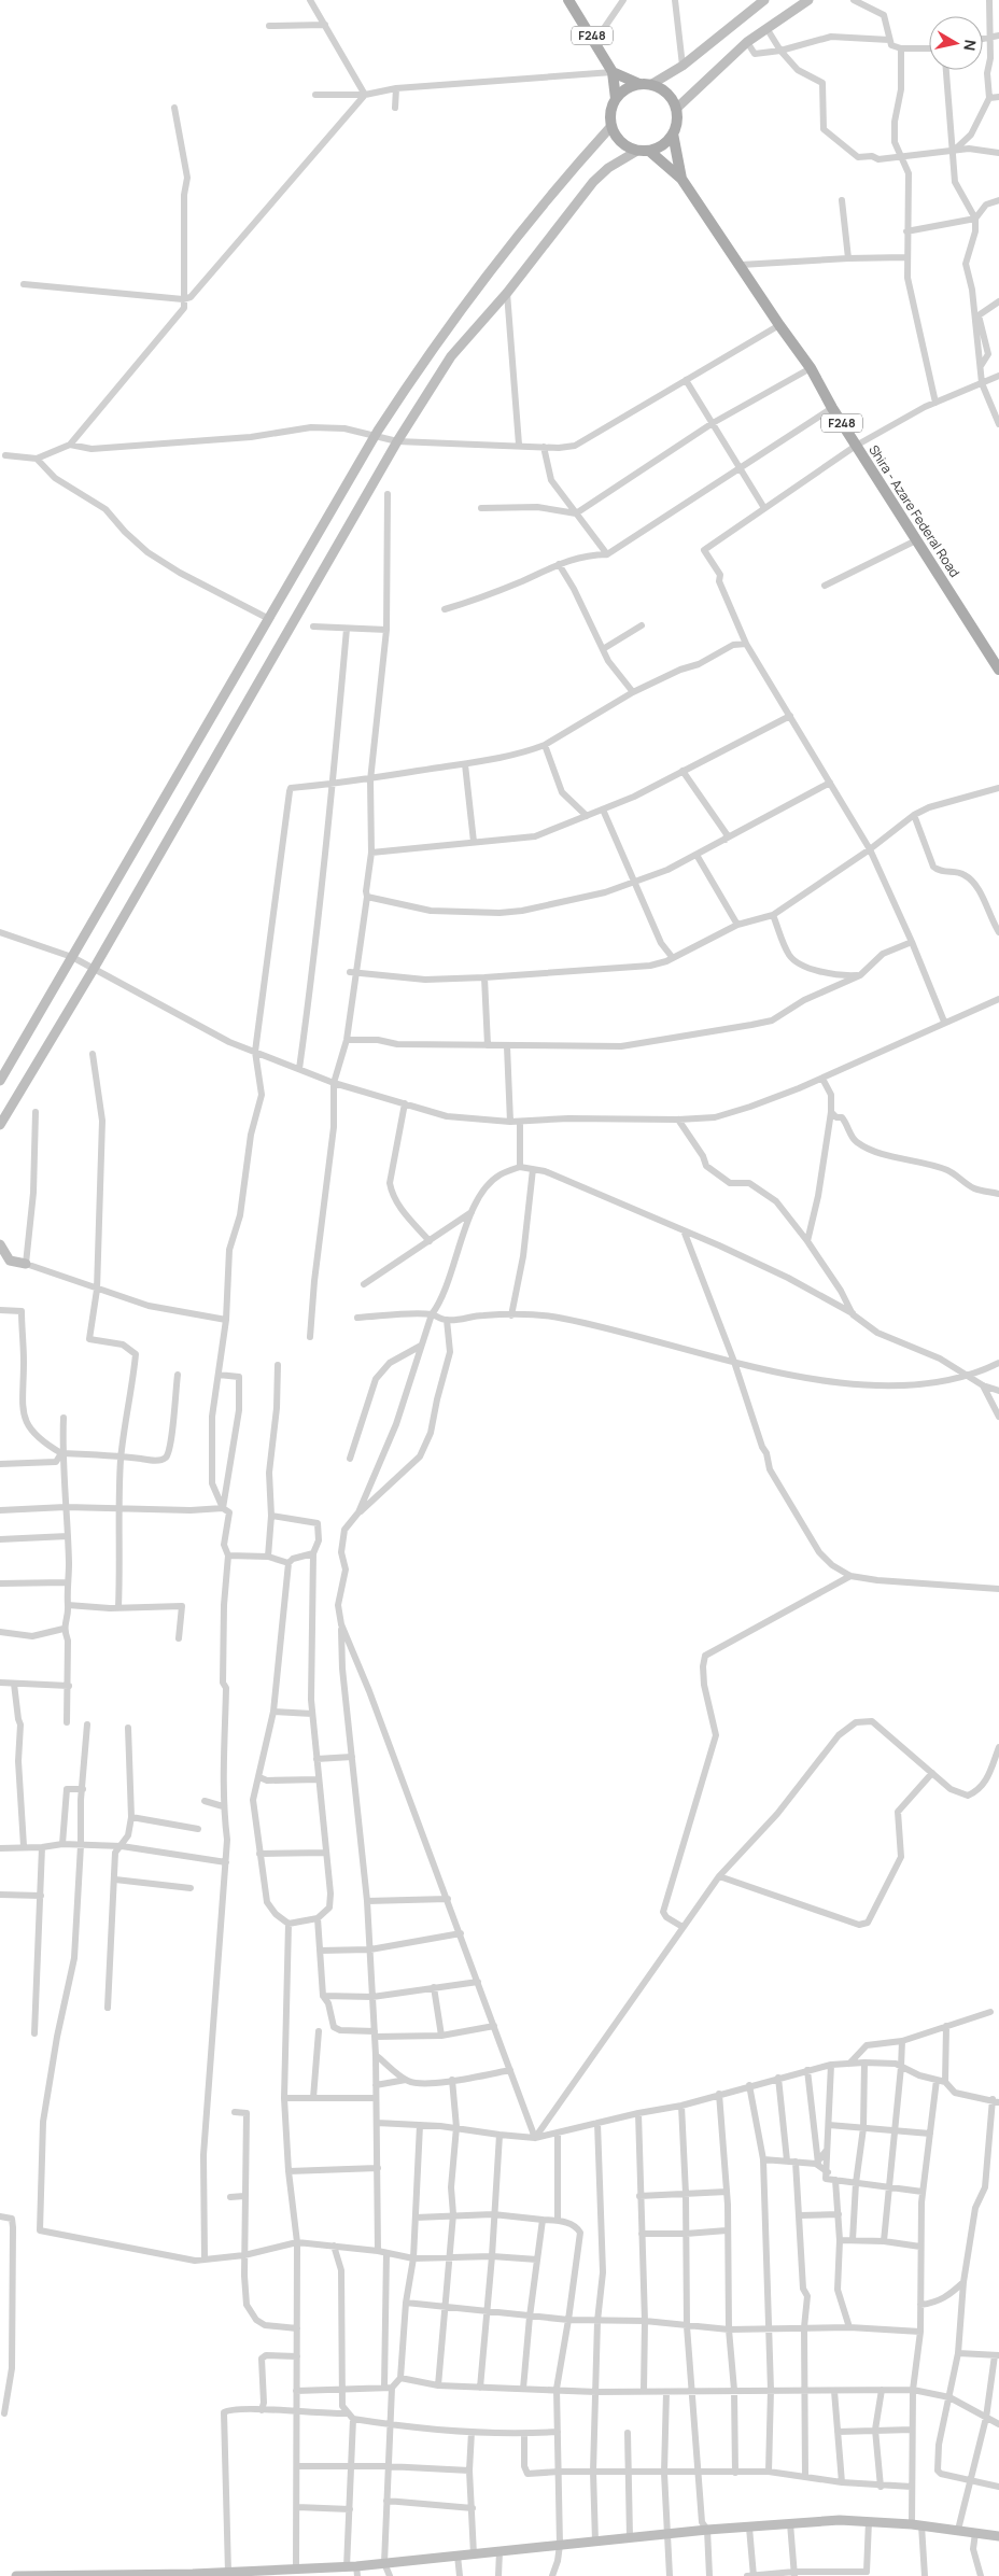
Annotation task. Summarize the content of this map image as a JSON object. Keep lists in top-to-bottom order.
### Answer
{
  "streets": {
    "main road": ["F248", "Shira - Azare Federal Road"]
  },
  "crossings": [
    ["F248", "Shira - Azare Federal Road"]
  ],
  "north": "right"
}
